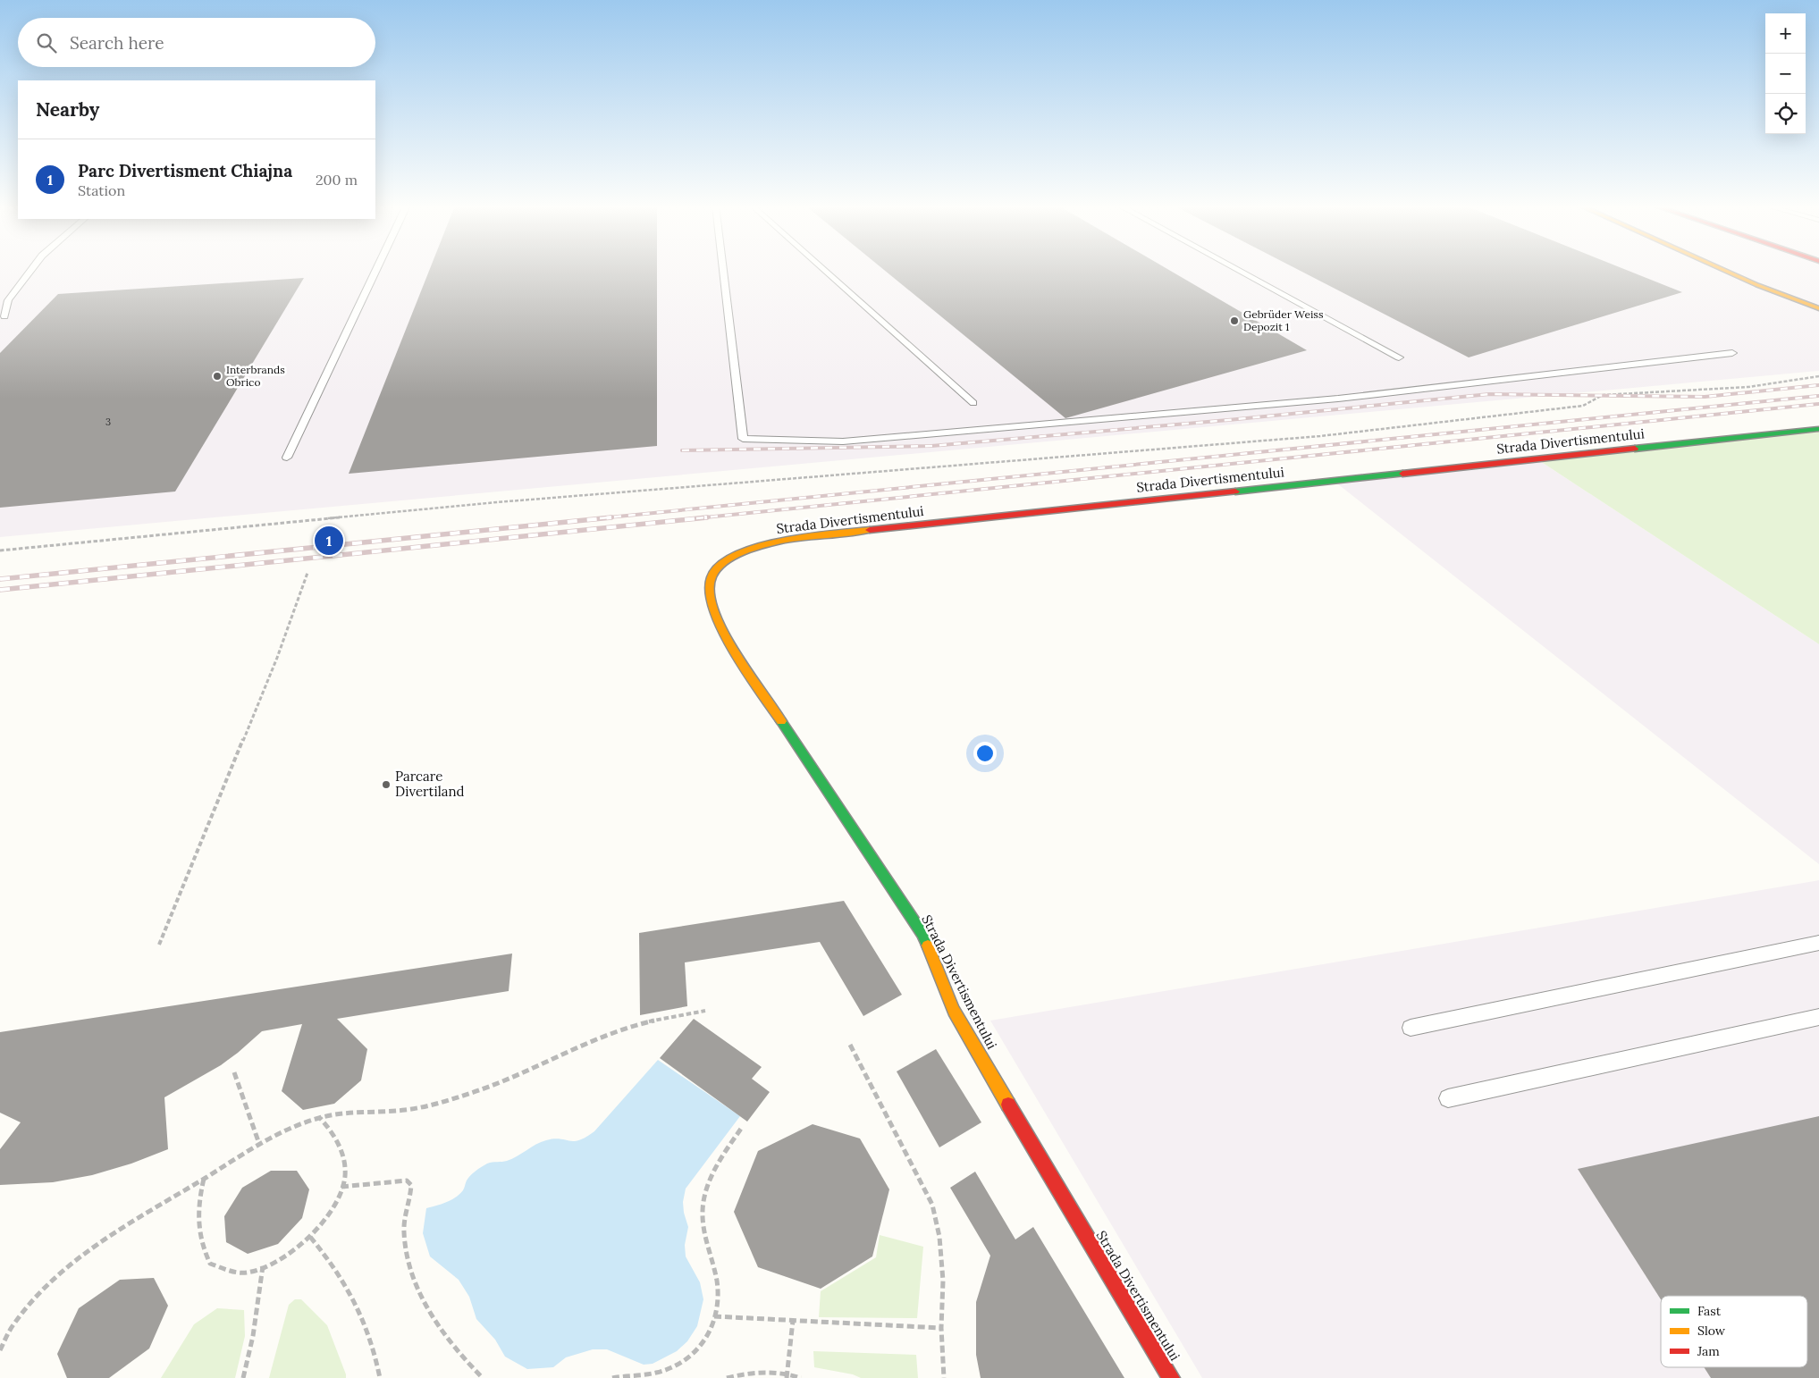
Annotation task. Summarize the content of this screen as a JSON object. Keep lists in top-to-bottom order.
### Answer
{
  "streets": {
    "main road": ["Strada Divertismentului"]
  },
  "places": ["Gebrüder Weiss Depozit 1", "Interbrands Obrico", "Parcare Divertiland"],
  "house_numbers": ["3"],
  "legend": ["Fast", "Slow", "Jam"],
  "page": {
    "map_buttons": ["+", "−"],
    "search": "Search here",
    "heading": "Nearby",
    "list": [
      {
        "mark": "1",
        "name": "Parc Divertisment Chiajna",
        "note": "Station",
        "value": "200 m"
      }
    ],
    "pins": "1"
  }
}
